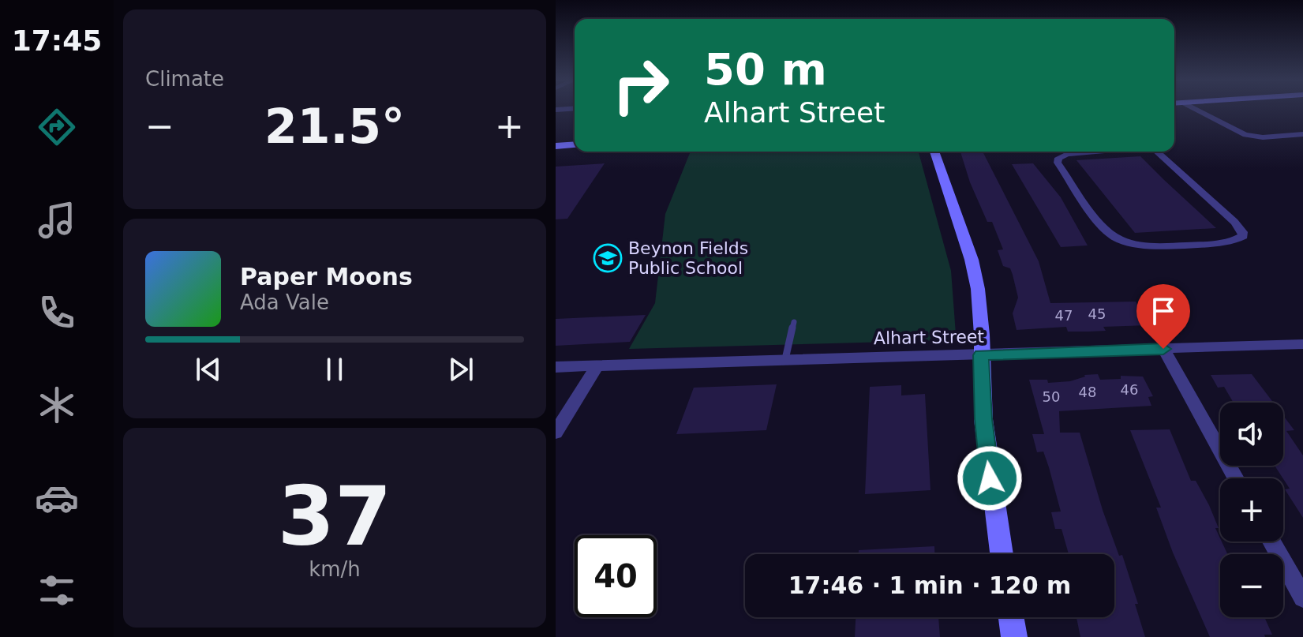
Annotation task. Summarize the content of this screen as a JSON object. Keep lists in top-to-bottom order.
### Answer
{
  "streets": {
    "street": ["Alhart Street"]
  },
  "places": {
    "school or university": ["Beynon Fields Public School"]
  },
  "house_numbers": [
    "45",
    "47",
    "46",
    "48",
    "50"
  ],
  "page": {
    "tabs": "17:45",
    "tile": [
      "Climate",
      ["37", "km/h"]
    ],
    "turn": ["50 m", "Alhart Street"],
    "heat": ["−", "21.5°", "+"],
    "song": ["Paper Moons", "Ada Vale"],
    "map_buttons": ["+", "−"],
    "limit": "40",
    "trip": "17:46 · 1 min · 120 m"
  }
}
